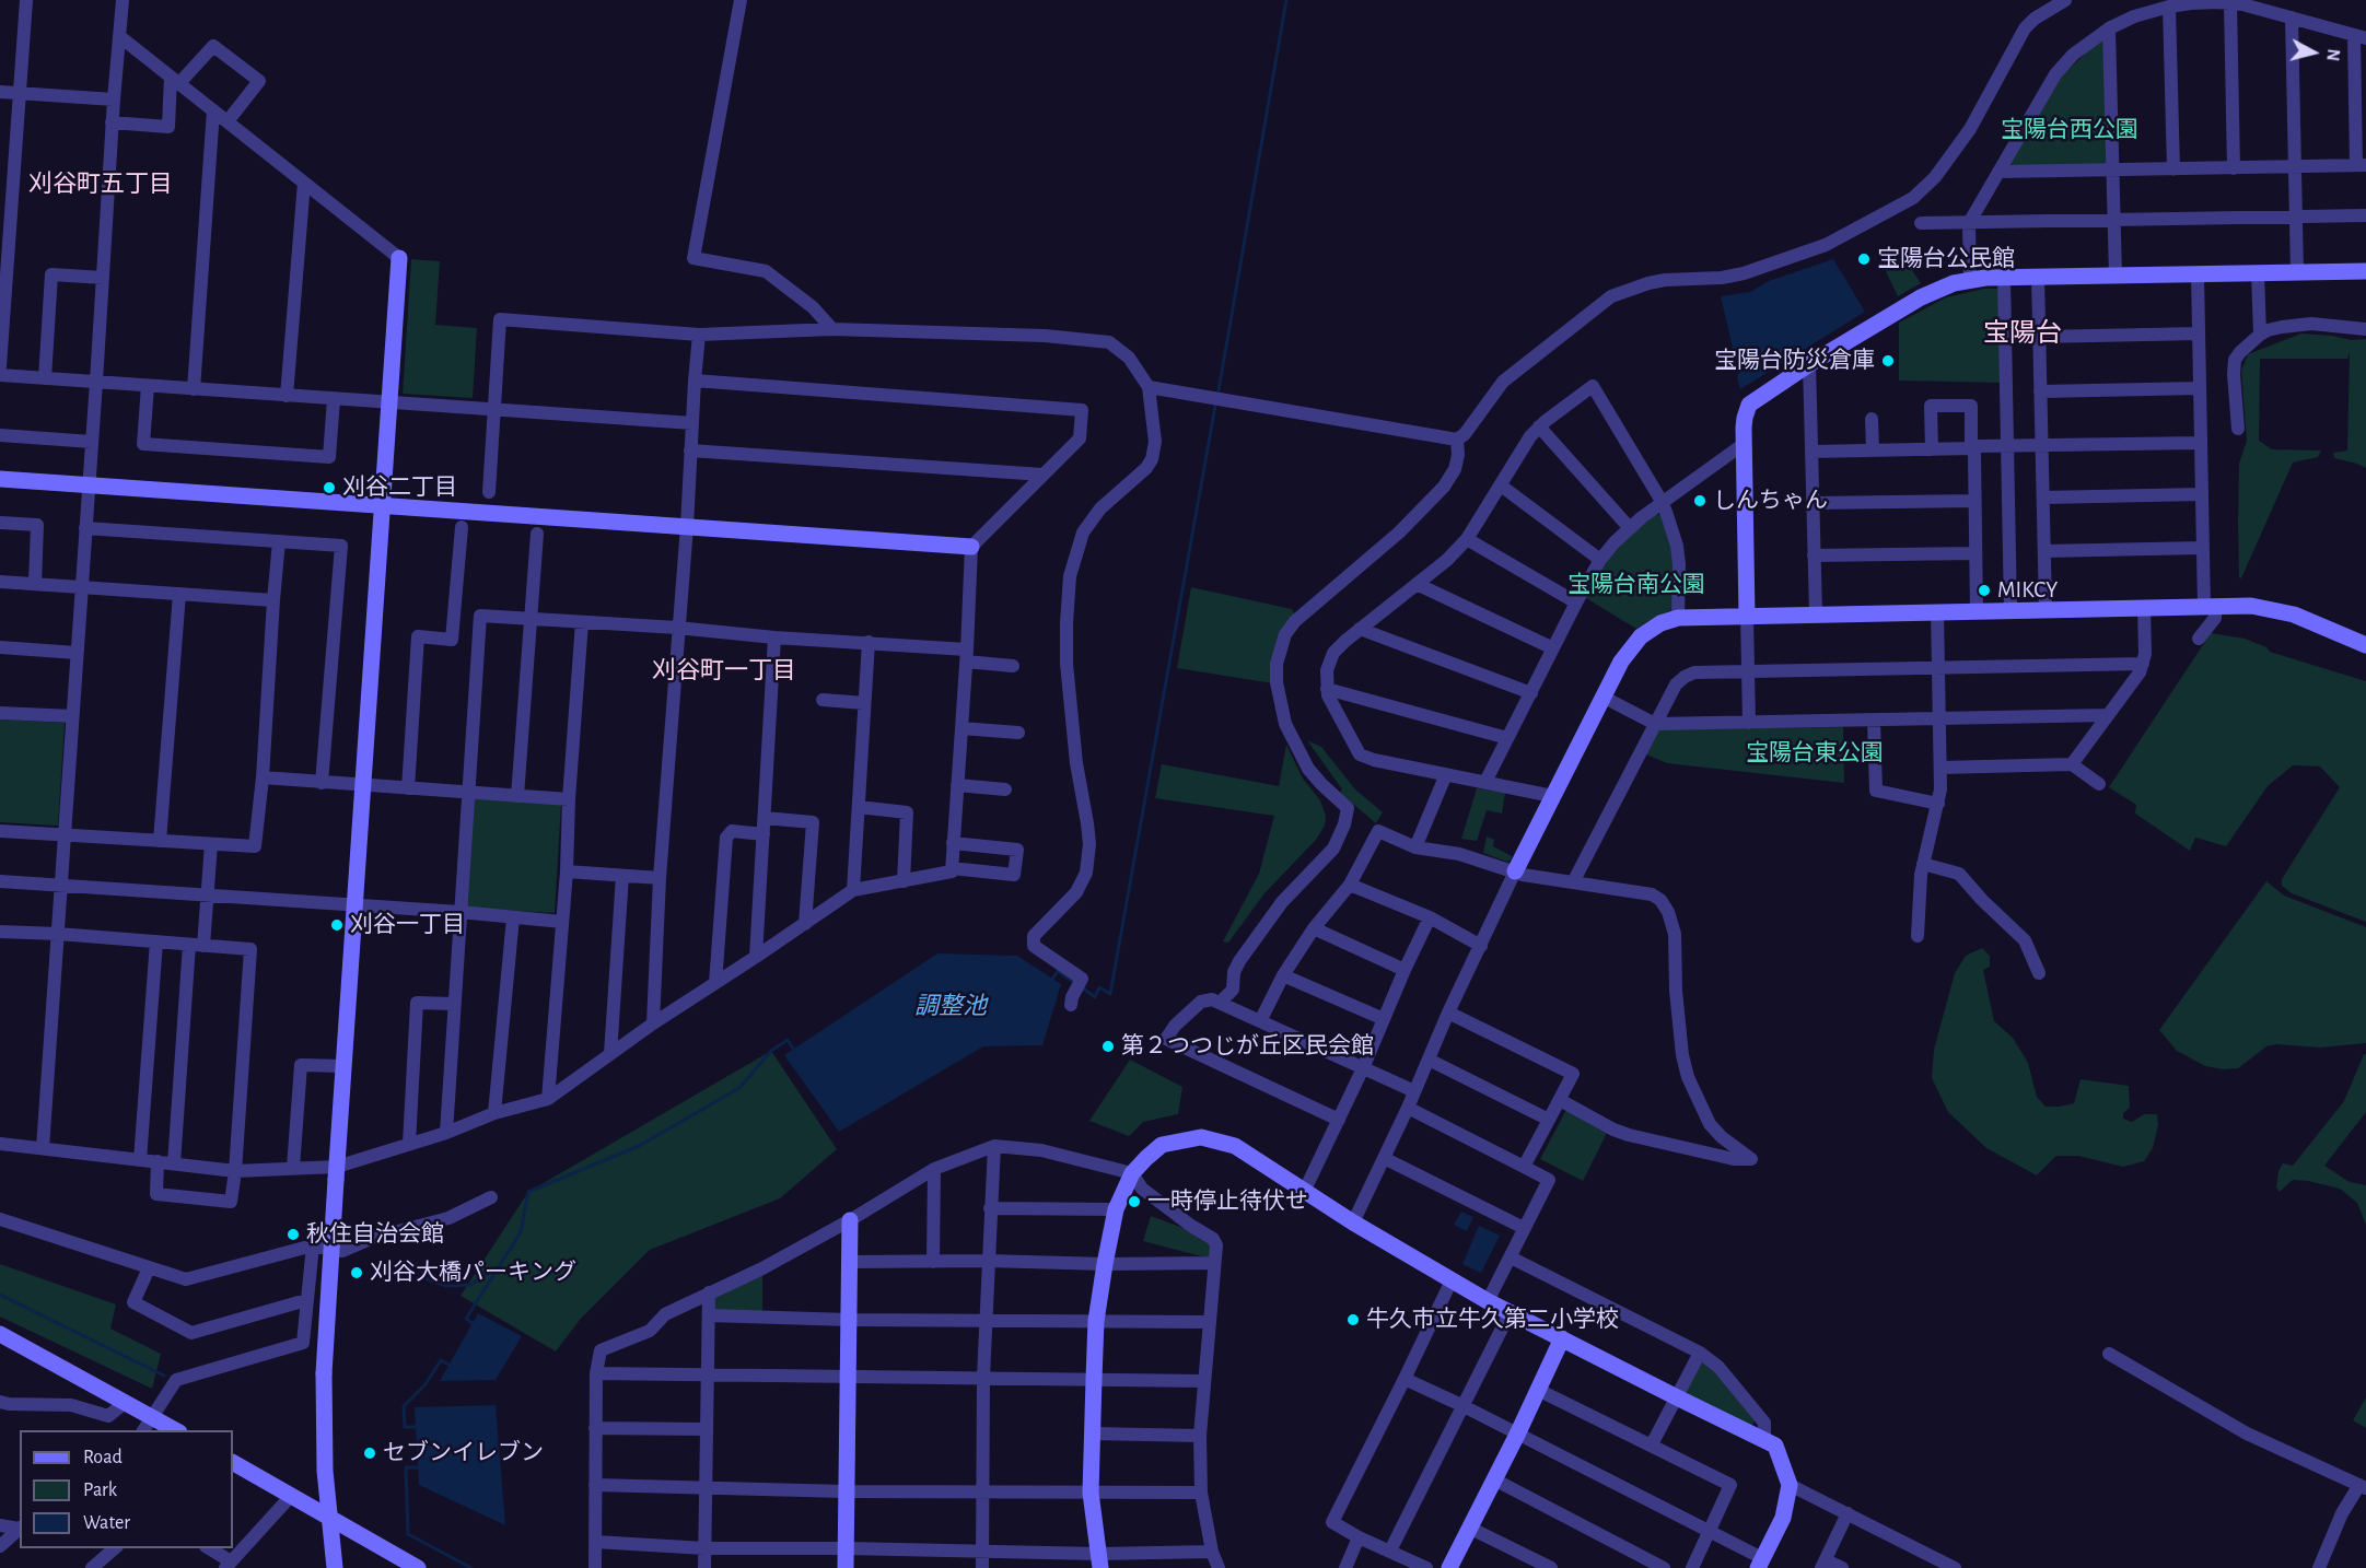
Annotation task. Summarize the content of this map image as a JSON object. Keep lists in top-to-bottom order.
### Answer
{
  "districts": ["刈谷町五丁目", "宝陽台", "刈谷町一丁目"],
  "water": ["調整池"],
  "parks": ["宝陽台西公園", "宝陽台南公園", "宝陽台東公園"],
  "places": [
    "宝陽台公民館",
    "宝陽台防災倉庫",
    "刈谷二丁目",
    "しんちゃん",
    "MIKCY",
    "刈谷一丁目",
    "第２つつじが丘区民会館",
    "一時停止待伏せ",
    "秋住自治会館",
    "刈谷大橋パーキング",
    "牛久市立牛久第二小学校",
    "セブンイレブン"
  ],
  "legend": ["Road", "Park", "Water"],
  "north": "right"
}
